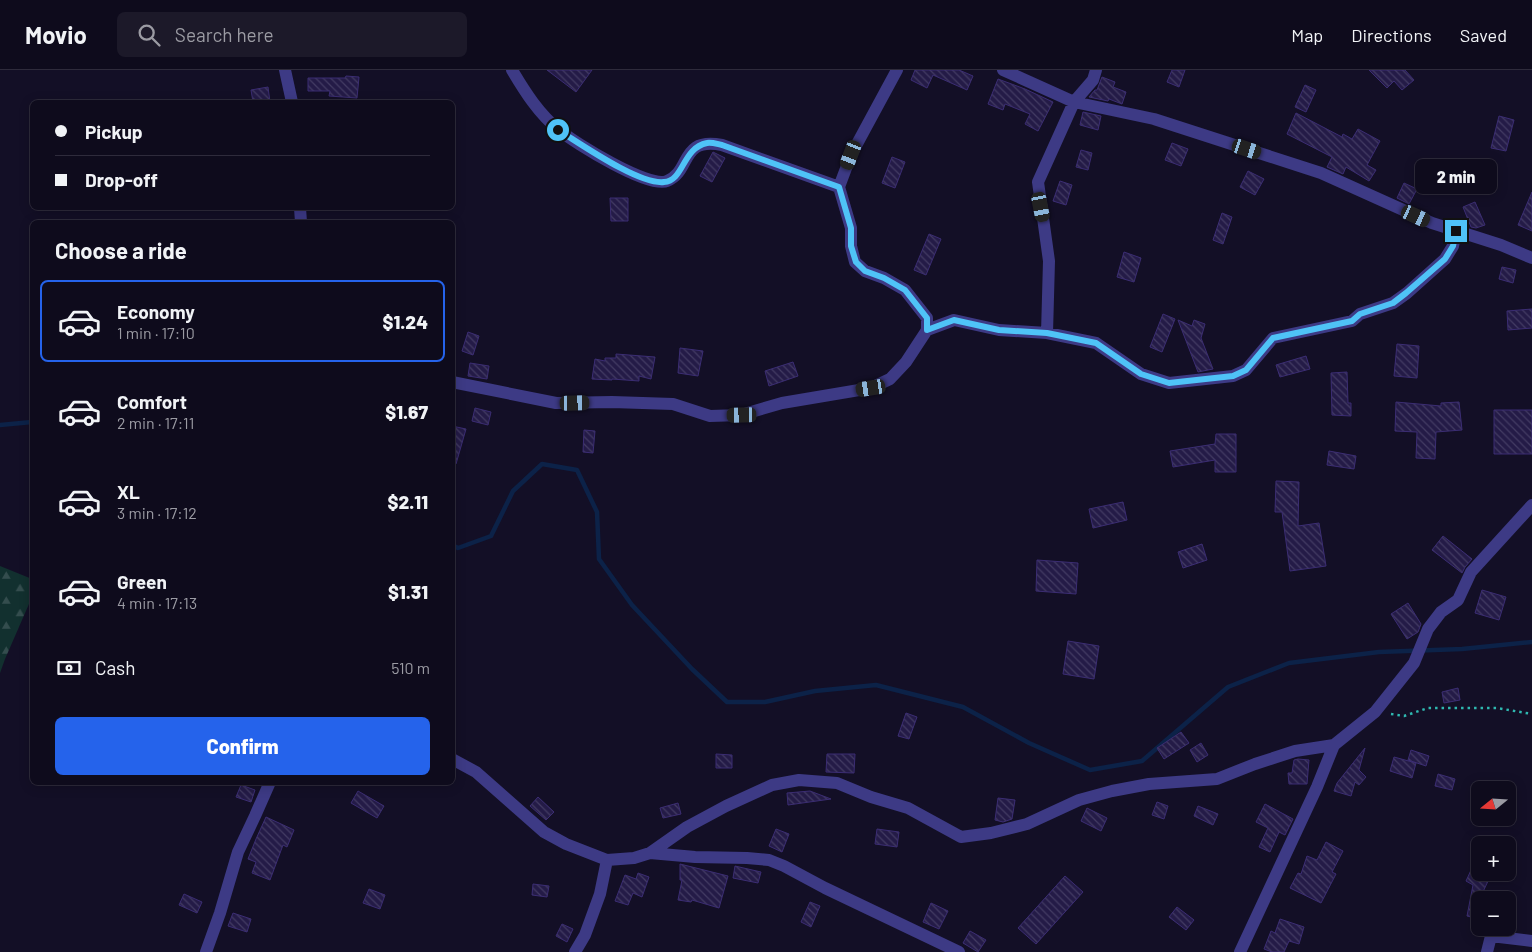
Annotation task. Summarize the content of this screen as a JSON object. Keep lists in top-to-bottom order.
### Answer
{
  "north": "left",
  "page": {
    "header": "Movio",
    "search": "Search here",
    "nav": ["Map", "Directions", "Saved"],
    "banner": ["Pickup", "Drop-off"],
    "bubble": "2 min",
    "heading": "Choose a ride",
    "list": [
      {
        "name": "Economy",
        "note": "1 min · 17:10",
        "value": "$1.24"
      },
      {
        "name": "Comfort",
        "note": "2 min · 17:11",
        "value": "$1.67"
      },
      {
        "name": "XL",
        "note": "3 min · 17:12",
        "value": "$2.11"
      },
      {
        "name": "Green",
        "note": "4 min · 17:13",
        "value": "$1.31"
      }
    ],
    "pay": ["Cash", "510 m"],
    "buttons": "Confirm",
    "map_buttons": ["+", "−"]
  }
}
